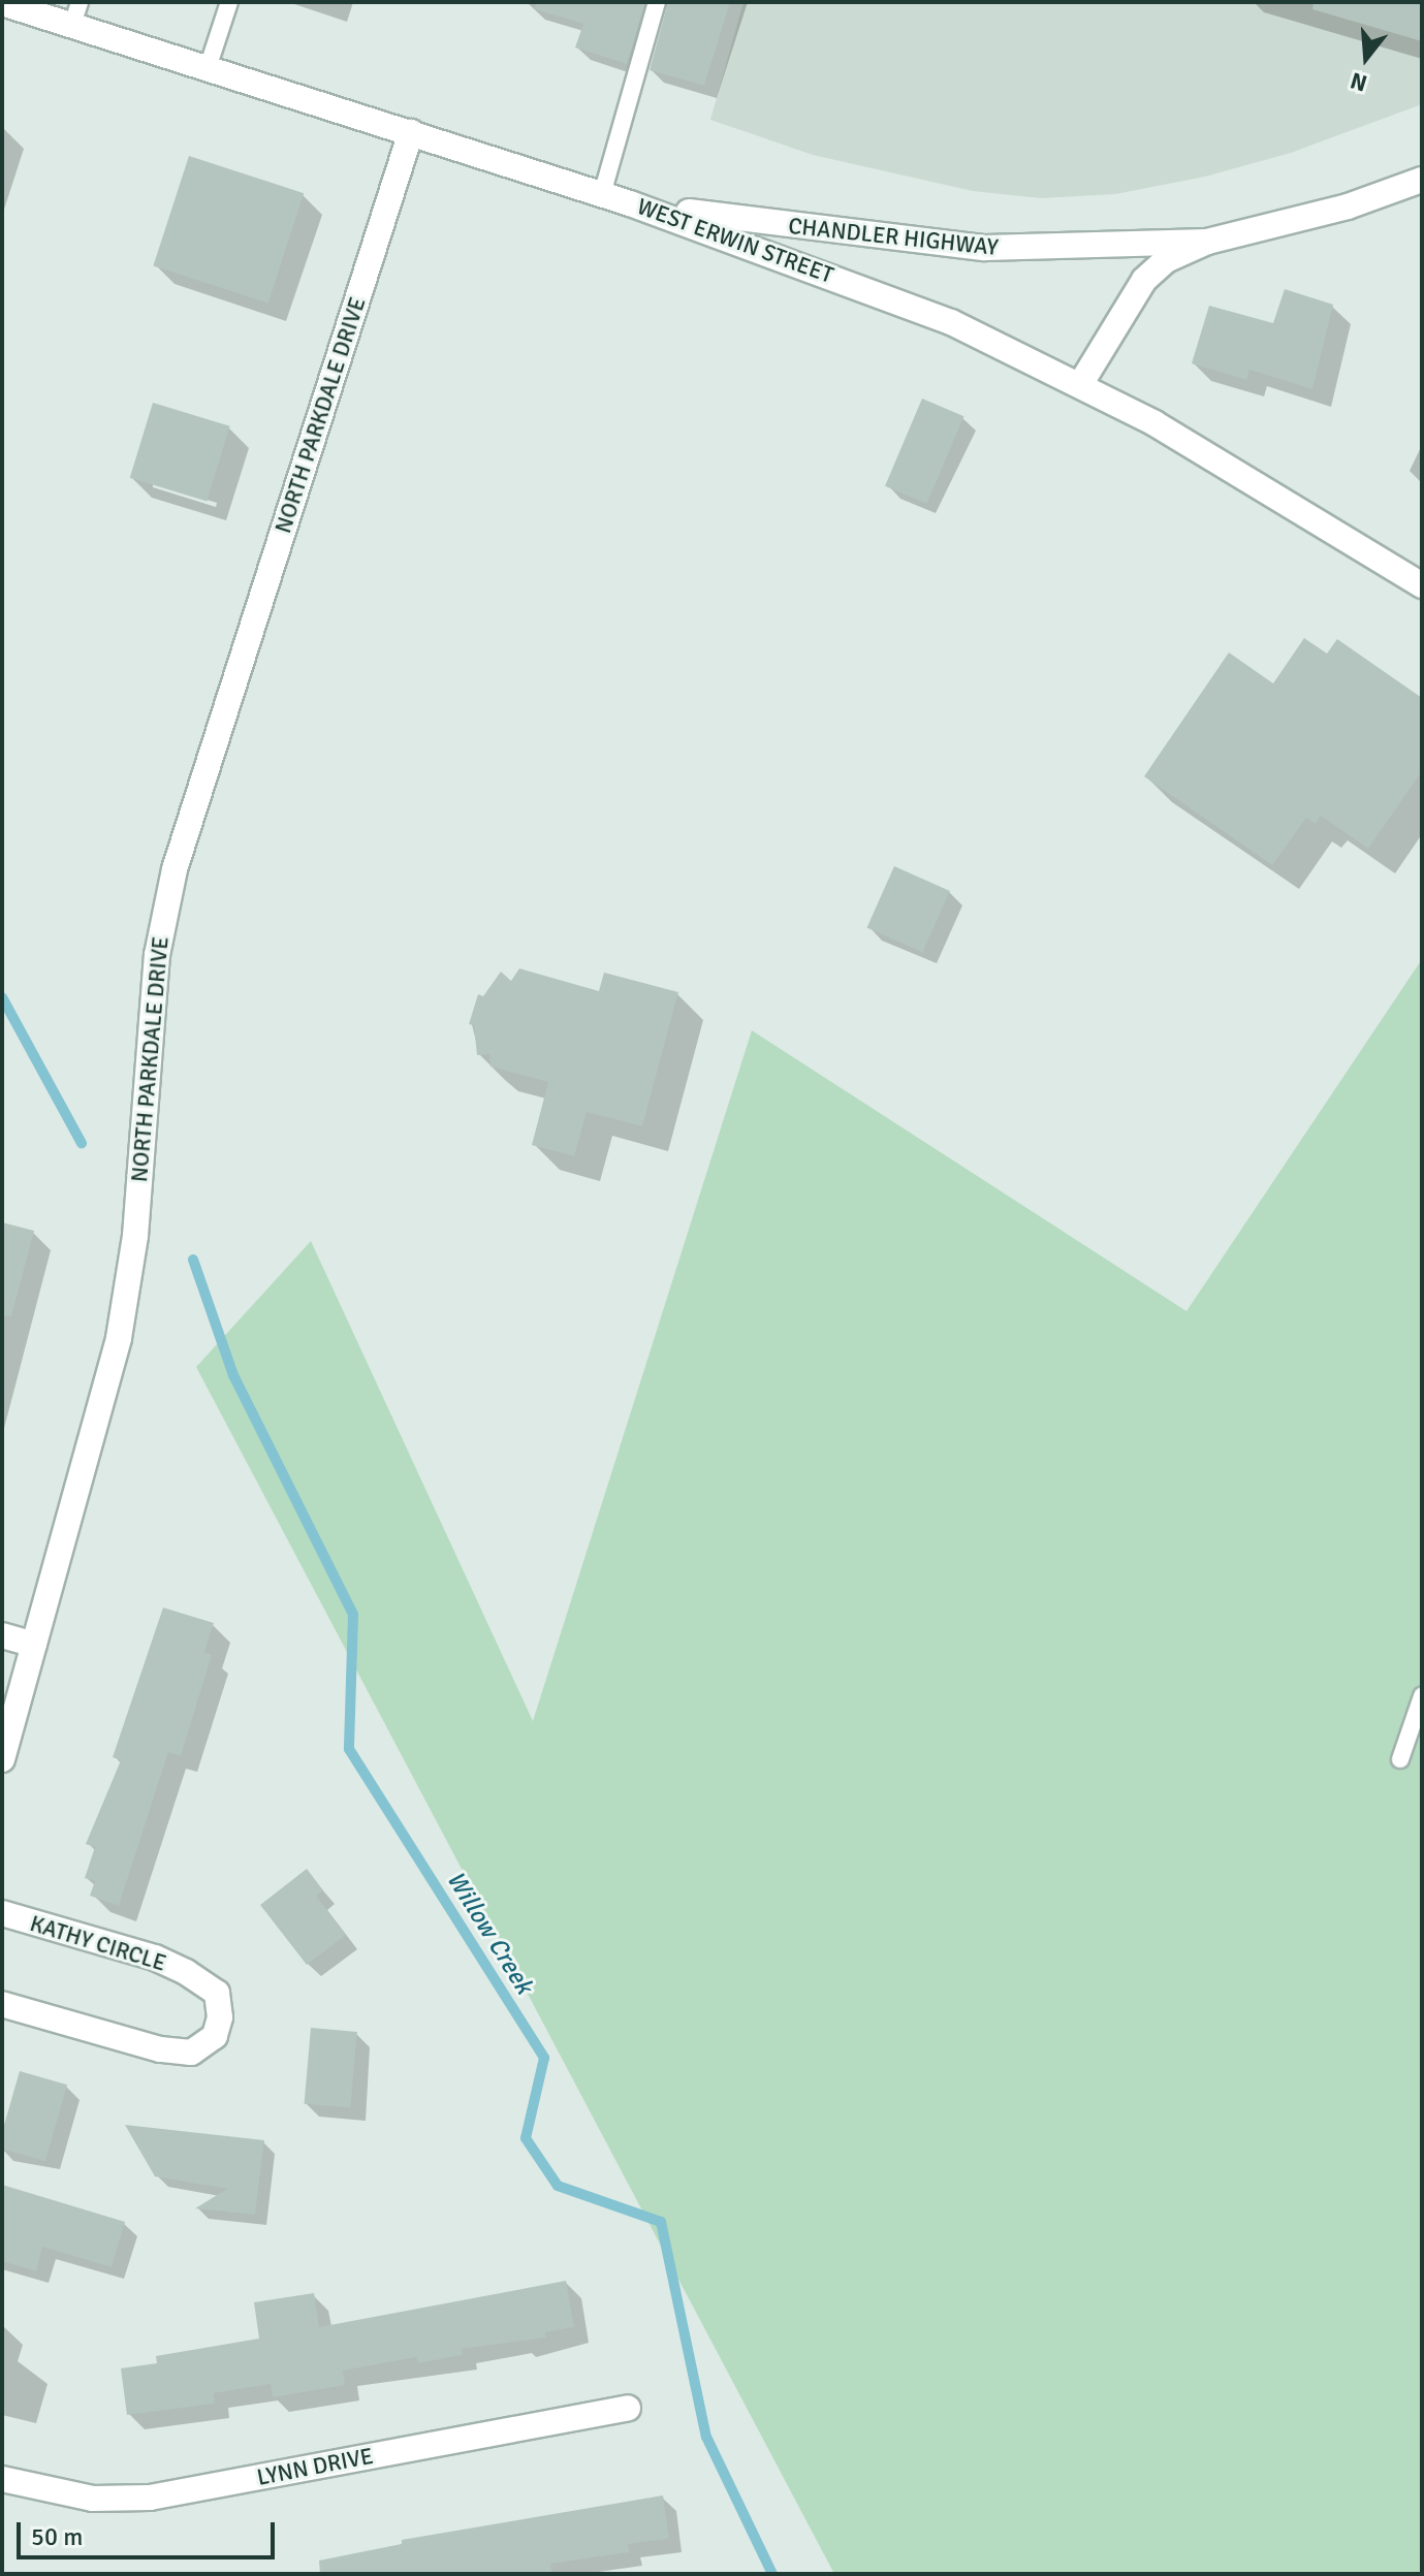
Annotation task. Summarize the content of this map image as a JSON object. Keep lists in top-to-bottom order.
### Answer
{
  "streets": {
    "street": [
      "CHANDLER HIGHWAY",
      "WEST ERWIN STREET",
      "NORTH PARKDALE DRIVE",
      "KATHY CIRCLE",
      "LYNN DRIVE"
    ]
  },
  "crossings": [
    ["CHANDLER HIGHWAY", "WEST ERWIN STREET"],
    ["WEST ERWIN STREET", "NORTH PARKDALE DRIVE"]
  ],
  "water": ["Willow Creek"],
  "scale_bar": "50 m",
  "north": "bottom"
}
